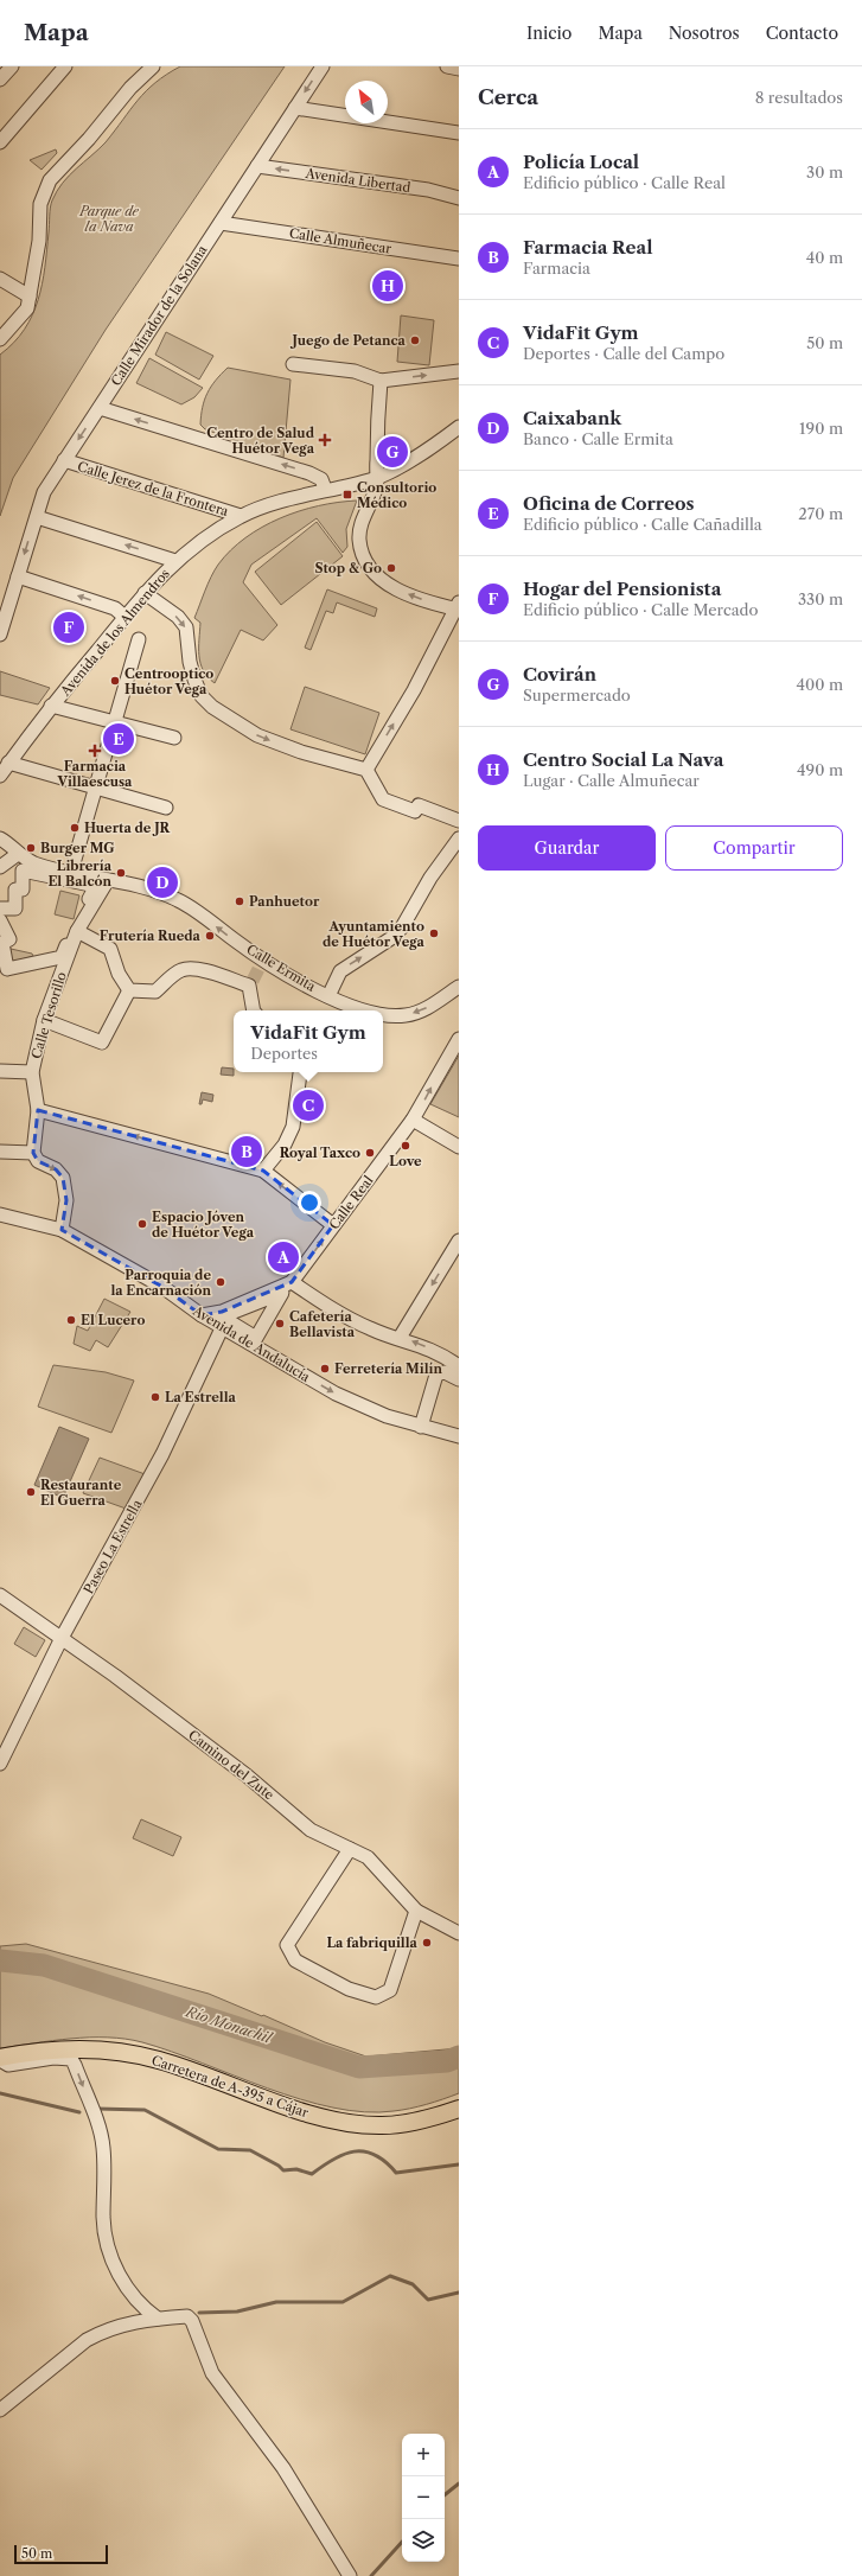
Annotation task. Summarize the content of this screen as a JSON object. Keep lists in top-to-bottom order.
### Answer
{
  "streets": {
    "main road": ["Carretera de A-395 a Cájar"],
    "street": [
      "Avenida Libertad",
      "Calle Almuñecar",
      "Calle Mirador de la Solana",
      "Calle Jerez de la Frontera",
      "Avenida de los Almendros",
      "Calle Ermita",
      "Calle Tesorillo",
      "Calle Real",
      "Avenida de Andalucía",
      "Paseo La Estrella",
      "Camino del Zute"
    ]
  },
  "crossings": [
    ["Avenida Libertad", "Calle Mirador de la Solana"],
    ["Calle Almuñecar", "Calle Mirador de la Solana"],
    ["Calle Mirador de la Solana", "Calle Jerez de la Frontera"],
    ["Calle Jerez de la Frontera", "Avenida de los Almendros"],
    ["Calle Ermita", "Calle Tesorillo"],
    ["Avenida de Andalucía", "Paseo La Estrella"],
    ["Paseo La Estrella", "Camino del Zute"]
  ],
  "one_way": ["Calle Ermita", "Calle Real"],
  "water": ["Río Monachil"],
  "parks": ["Parque de la Nava"],
  "places": {
    "other": [
      "Juego de Petanca",
      "Stop & Go",
      "Centrooptico Huétor Vega",
      "Huerta de JR",
      "Burger MG",
      "Librería El Balcón",
      "Panhuetor",
      "Ayuntamiento de Huétor Vega",
      "Frutería Rueda",
      "Love",
      "Royal Taxco",
      "Espacio Jóven de Huétor Vega",
      "Parroquia de la Encarnación",
      "El Lucero",
      "Cafetería Bellavista",
      "Ferretería Milín",
      "La Estrella",
      "Restaurante El Guerra",
      "La fabriquilla"
    ],
    "health": ["Centro de Salud Huétor Vega", "Farmacia Villaescusa"],
    "transit": ["Consultorio Médico"]
  },
  "scale_bar": "50 m",
  "north": "top left",
  "page": {
    "header": "Mapa",
    "nav": [
      "Inicio",
      "Mapa",
      "Nosotros",
      "Contacto"
    ],
    "heading": ["Cerca", "8 resultados"],
    "list": [
      {
        "mark": "A",
        "name": "Policía Local",
        "note": "Edificio público · Calle Real",
        "value": "30 m"
      },
      {
        "mark": "B",
        "name": "Farmacia Real",
        "note": "Farmacia",
        "value": "40 m"
      },
      {
        "mark": "C",
        "name": "VidaFit Gym",
        "note": "Deportes · Calle del Campo",
        "value": "50 m"
      },
      {
        "mark": "D",
        "name": "Caixabank",
        "note": "Banco · Calle Ermita",
        "value": "190 m"
      },
      {
        "mark": "E",
        "name": "Oficina de Correos",
        "note": "Edificio público · Calle Cañadilla",
        "value": "270 m"
      },
      {
        "mark": "F",
        "name": "Hogar del Pensionista",
        "note": "Edificio público · Calle Mercado",
        "value": "330 m"
      },
      {
        "mark": "G",
        "name": "Covirán",
        "note": "Supermercado",
        "value": "400 m"
      },
      {
        "mark": "H",
        "name": "Centro Social La Nava",
        "note": "Lugar · Calle Almuñecar",
        "value": "490 m"
      }
    ],
    "pins": [
      "H",
      "G",
      "F",
      "E",
      "D",
      "C",
      "B",
      "A"
    ],
    "buttons": ["Guardar", "Compartir"],
    "popup": ["VidaFit Gym", "Deportes"],
    "map_buttons": ["+", "−"],
    "scale": "50 m"
  }
}
